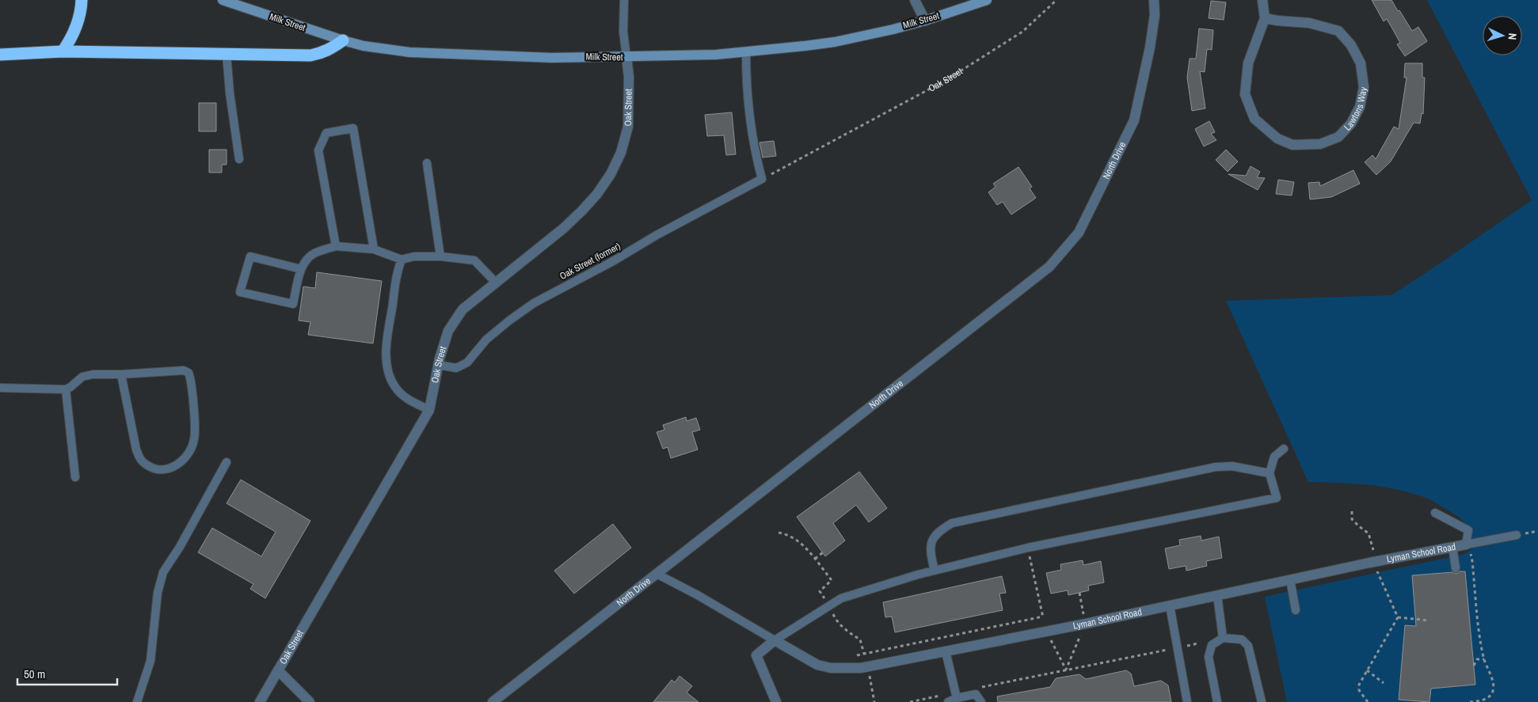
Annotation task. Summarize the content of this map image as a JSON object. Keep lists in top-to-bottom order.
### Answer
{
  "streets": {
    "main road": ["Milk Street"],
    "street": [
      "Oak Street",
      "Lawtons Way",
      "North Drive",
      "Lyman School Road"
    ],
    "lane": ["Oak Street (former)"]
  },
  "crossings": [
    ["Milk Street", "Oak Street"],
    ["Oak Street", "Oak Street (former)"]
  ],
  "scale_bar": "50 m",
  "north": "right"
}
